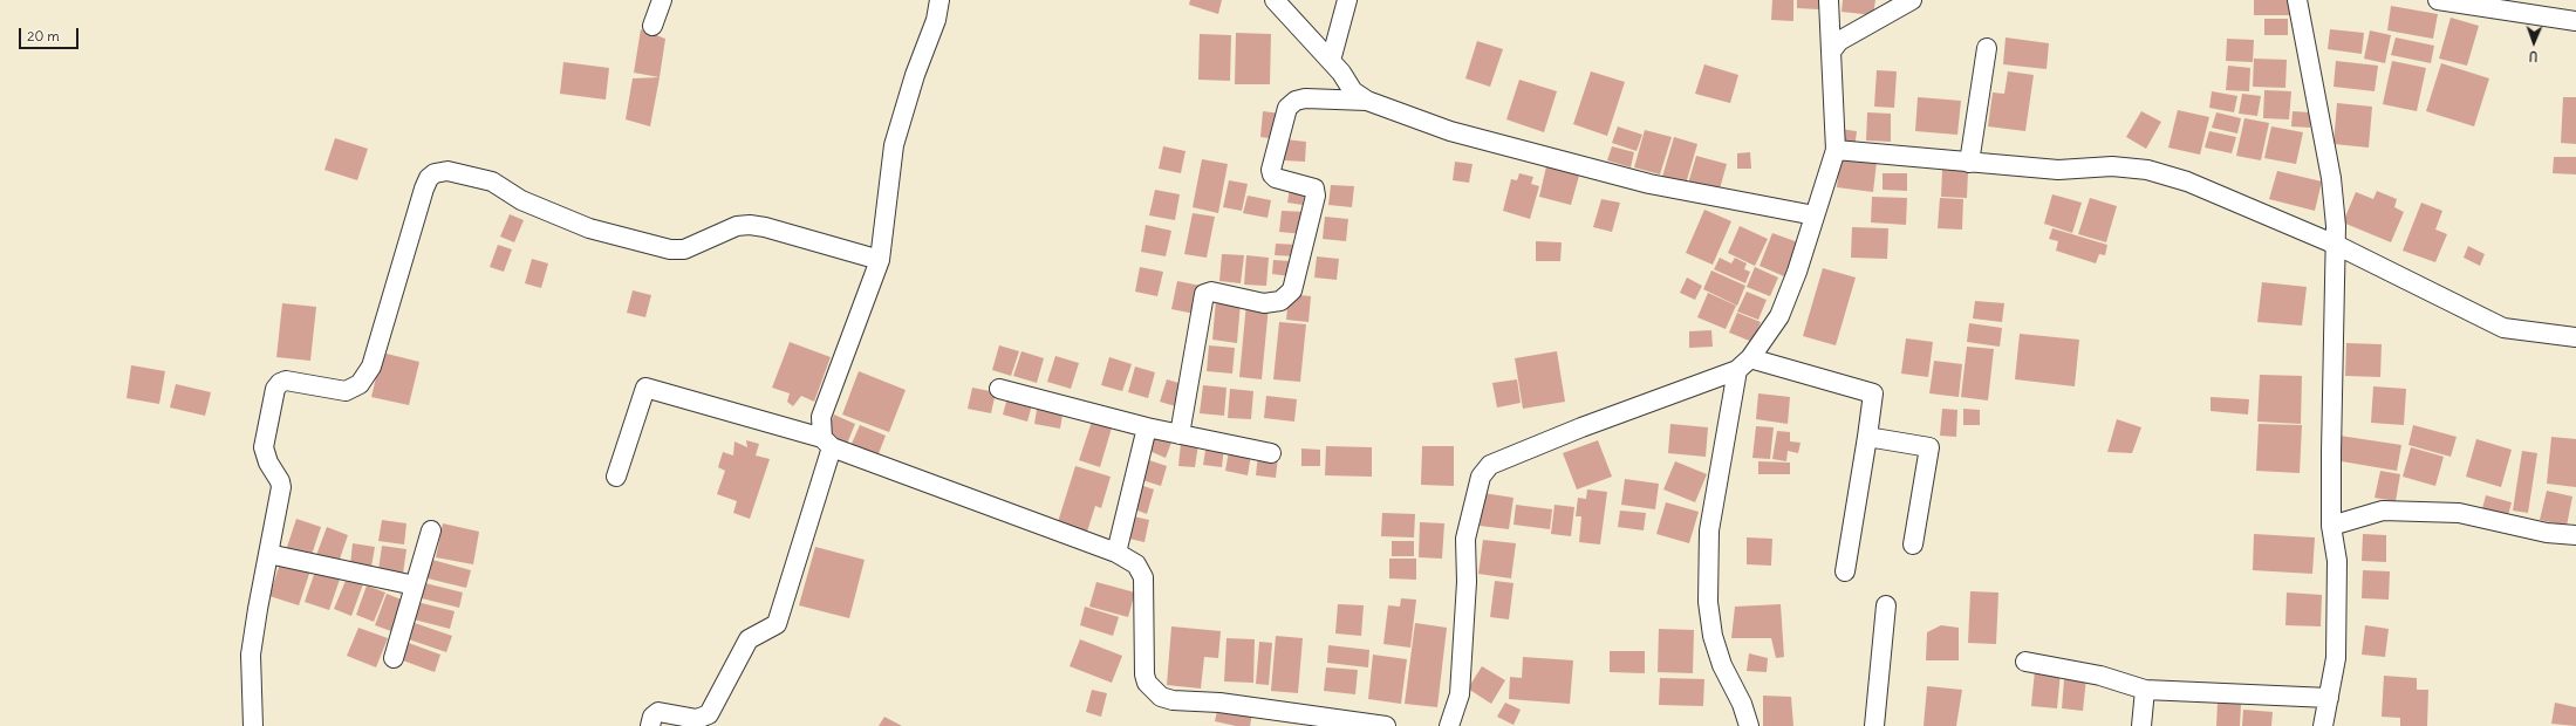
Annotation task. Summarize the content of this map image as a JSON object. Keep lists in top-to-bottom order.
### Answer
{
  "scale_bar": "20 m",
  "north": "bottom"
}
